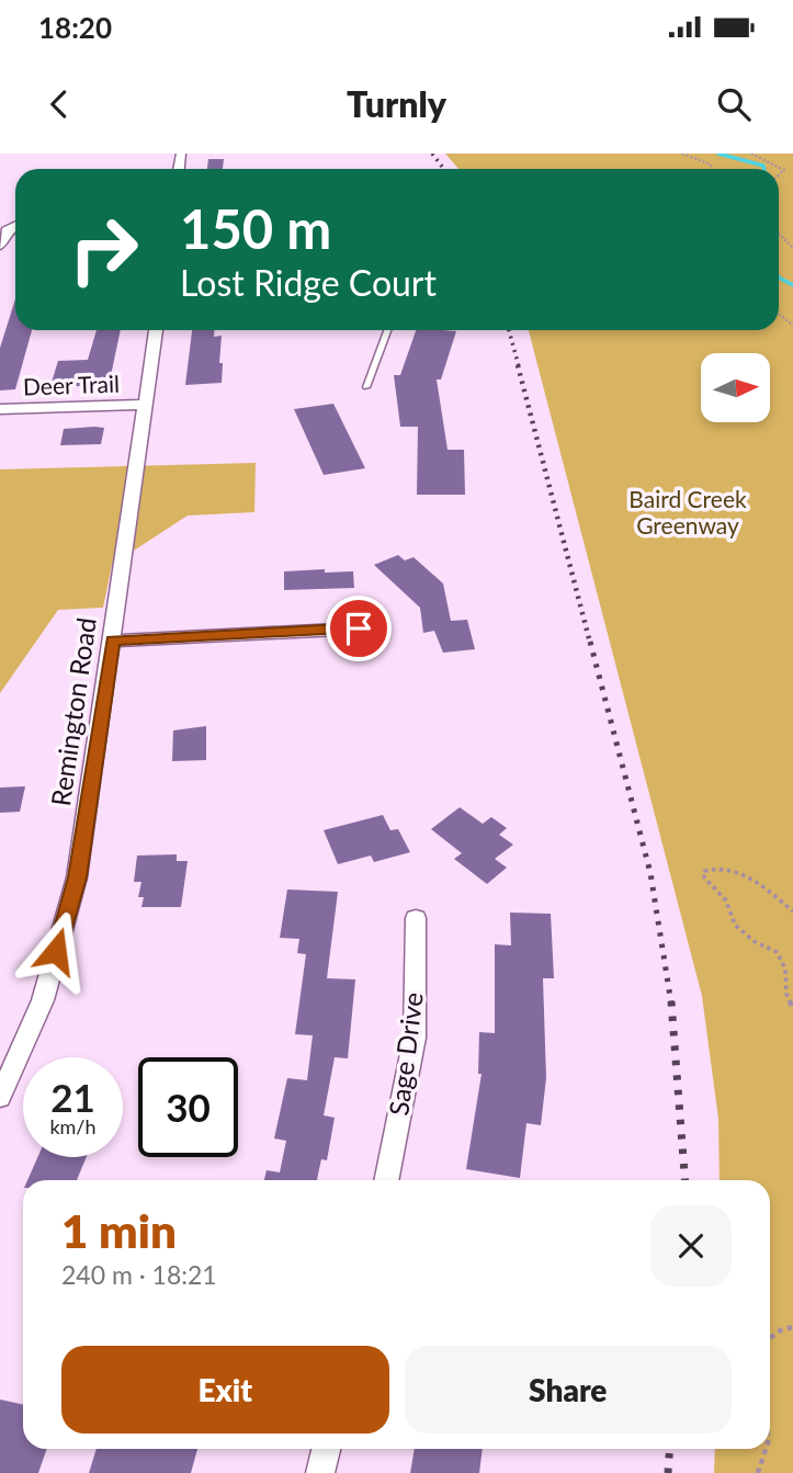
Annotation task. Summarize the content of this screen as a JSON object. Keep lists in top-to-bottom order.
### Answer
{
  "streets": {
    "street": ["Deer Trail", "Remington Road", "Sage Drive"]
  },
  "crossings": [
    ["Deer Trail", "Remington Road"]
  ],
  "parks": ["Baird Creek Greenway"],
  "north": "right",
  "page": {
    "status": "18:20",
    "header": "Turnly",
    "turn": ["150 m", "Lost Ridge Court"],
    "speed": "21 km/h",
    "limit": "30",
    "heading": ["1 min", "240 m · 18:21"],
    "buttons": ["Exit", "Share"]
  }
}
